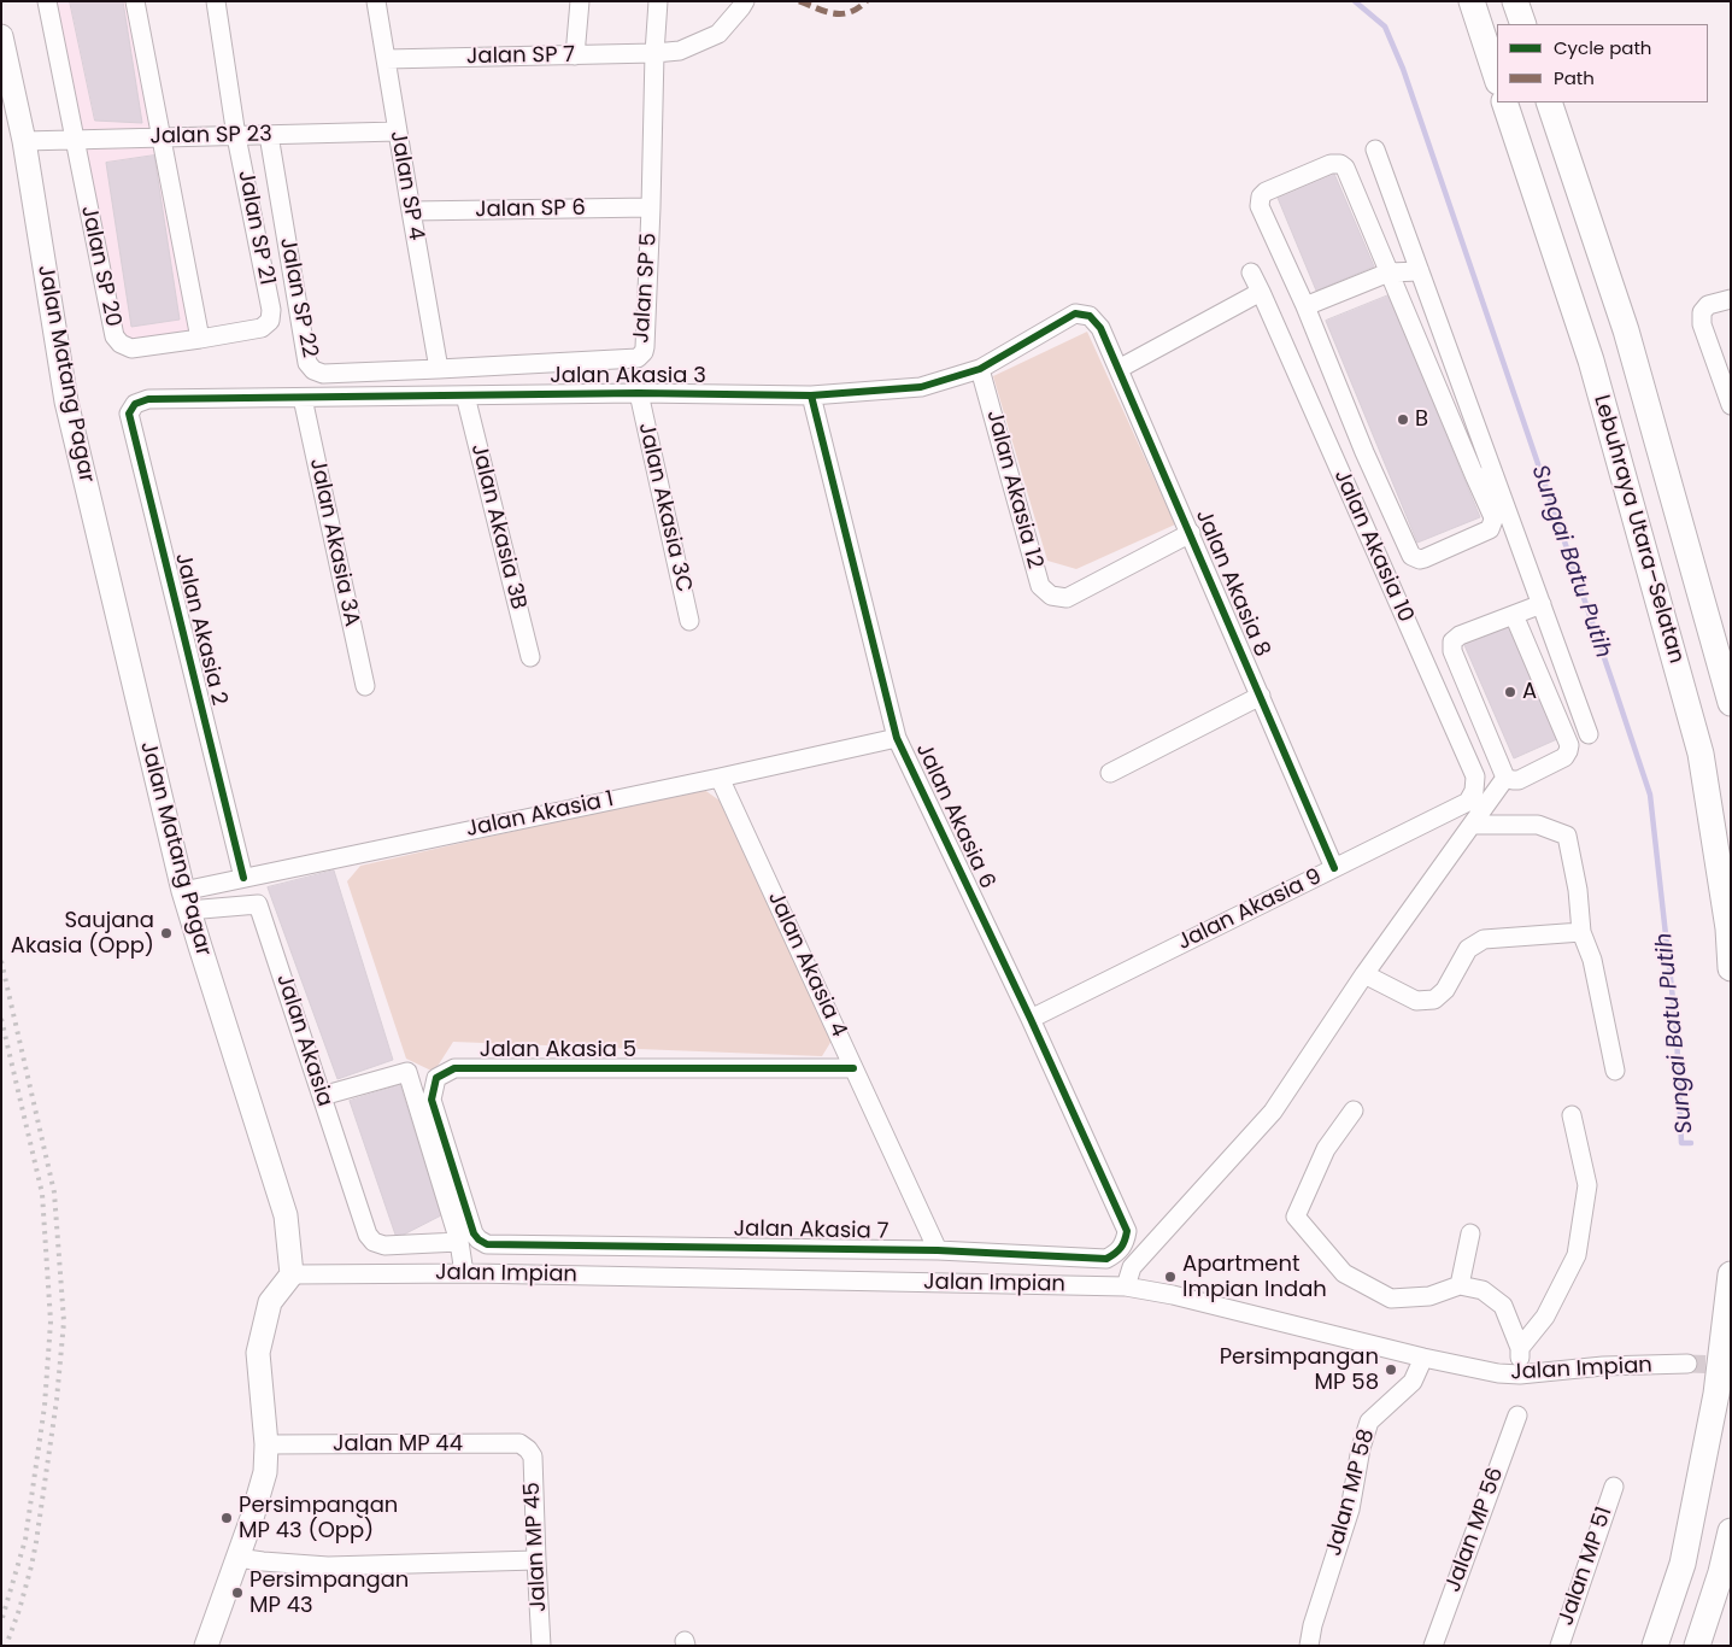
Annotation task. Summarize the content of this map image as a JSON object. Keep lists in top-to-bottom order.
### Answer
{
  "streets": {
    "highway": ["Lebuhraya Utara–Selatan"],
    "main road": ["Jalan Matang Pagar"],
    "street": [
      "Jalan SP 7",
      "Jalan SP 23",
      "Jalan SP 4",
      "Jalan SP 6",
      "Jalan SP 21",
      "Jalan SP 20",
      "Jalan SP 5",
      "Jalan SP 22",
      "Jalan Akasia 3",
      "Jalan Akasia 12",
      "Jalan Akasia 3C",
      "Jalan Akasia 3B",
      "Jalan Akasia 3A",
      "Jalan Akasia 10",
      "Jalan Akasia 8",
      "Jalan Akasia 2",
      "Jalan Akasia 1",
      "Jalan Akasia 6",
      "Jalan Akasia 9",
      "Jalan Akasia 4",
      "Jalan Akasia",
      "Jalan Akasia 5",
      "Jalan Akasia 7",
      "Jalan Impian",
      "Jalan MP 44",
      "Jalan MP 58",
      "Jalan MP 56",
      "Jalan MP 45",
      "Jalan MP 51"
    ]
  },
  "crossings": [
    ["Jalan SP 7", "Jalan SP 4"],
    ["Jalan SP 7", "Jalan SP 5"],
    ["Jalan SP 23", "Jalan SP 4"],
    ["Jalan SP 23", "Jalan SP 21"],
    ["Jalan SP 23", "Jalan SP 20"],
    ["Jalan SP 23", "Jalan SP 22"],
    ["Jalan SP 23", "Jalan Matang Pagar"],
    ["Jalan SP 4", "Jalan SP 6"],
    ["Jalan SP 4", "Jalan SP 5"],
    ["Jalan SP 4", "Jalan SP 22"],
    ["Jalan SP 6", "Jalan SP 5"],
    ["Jalan SP 21", "Jalan SP 20"],
    ["Jalan SP 5", "Jalan SP 22"],
    ["Jalan Matang Pagar", "Jalan Akasia 1"],
    ["Jalan Matang Pagar", "Jalan Akasia"],
    ["Jalan Matang Pagar", "Jalan Impian"],
    ["Jalan Akasia 3", "Jalan Akasia 12"],
    ["Jalan Akasia 3", "Jalan Akasia 3C"],
    ["Jalan Akasia 3", "Jalan Akasia 3B"],
    ["Jalan Akasia 3", "Jalan Akasia 3A"],
    ["Jalan Akasia 3", "Jalan Akasia 8"],
    ["Jalan Akasia 3", "Jalan Akasia 2"],
    ["Jalan Akasia 3", "Jalan Akasia 6"],
    ["Jalan Akasia 12", "Jalan Akasia 8"],
    ["Jalan Akasia 10", "Jalan Akasia 9"],
    ["Jalan Akasia 8", "Jalan Akasia 9"],
    ["Jalan Akasia 2", "Jalan Akasia 1"],
    ["Jalan Akasia 1", "Jalan Akasia 6"],
    ["Jalan Akasia 1", "Jalan Akasia 4"],
    ["Jalan Akasia 1", "Jalan Akasia"],
    ["Jalan Akasia 6", "Jalan Akasia 9"],
    ["Jalan Akasia 6", "Jalan Akasia 7"],
    ["Jalan Akasia 4", "Jalan Akasia 5"],
    ["Jalan Akasia 4", "Jalan Akasia 7"],
    ["Jalan Akasia 5", "Jalan Akasia 7"],
    ["Jalan Impian", "Jalan MP 58"],
    ["Jalan MP 44", "Jalan MP 45"]
  ],
  "water": ["Sungai Batu Putih"],
  "places": [
    "B",
    "A",
    "Saujana Akasia (Opp)",
    "Apartment Impian Indah",
    "Persimpangan MP 58",
    "Persimpangan MP 43 (Opp)",
    "Persimpangan MP 43"
  ],
  "legend": ["Cycle path", "Path"]
}
